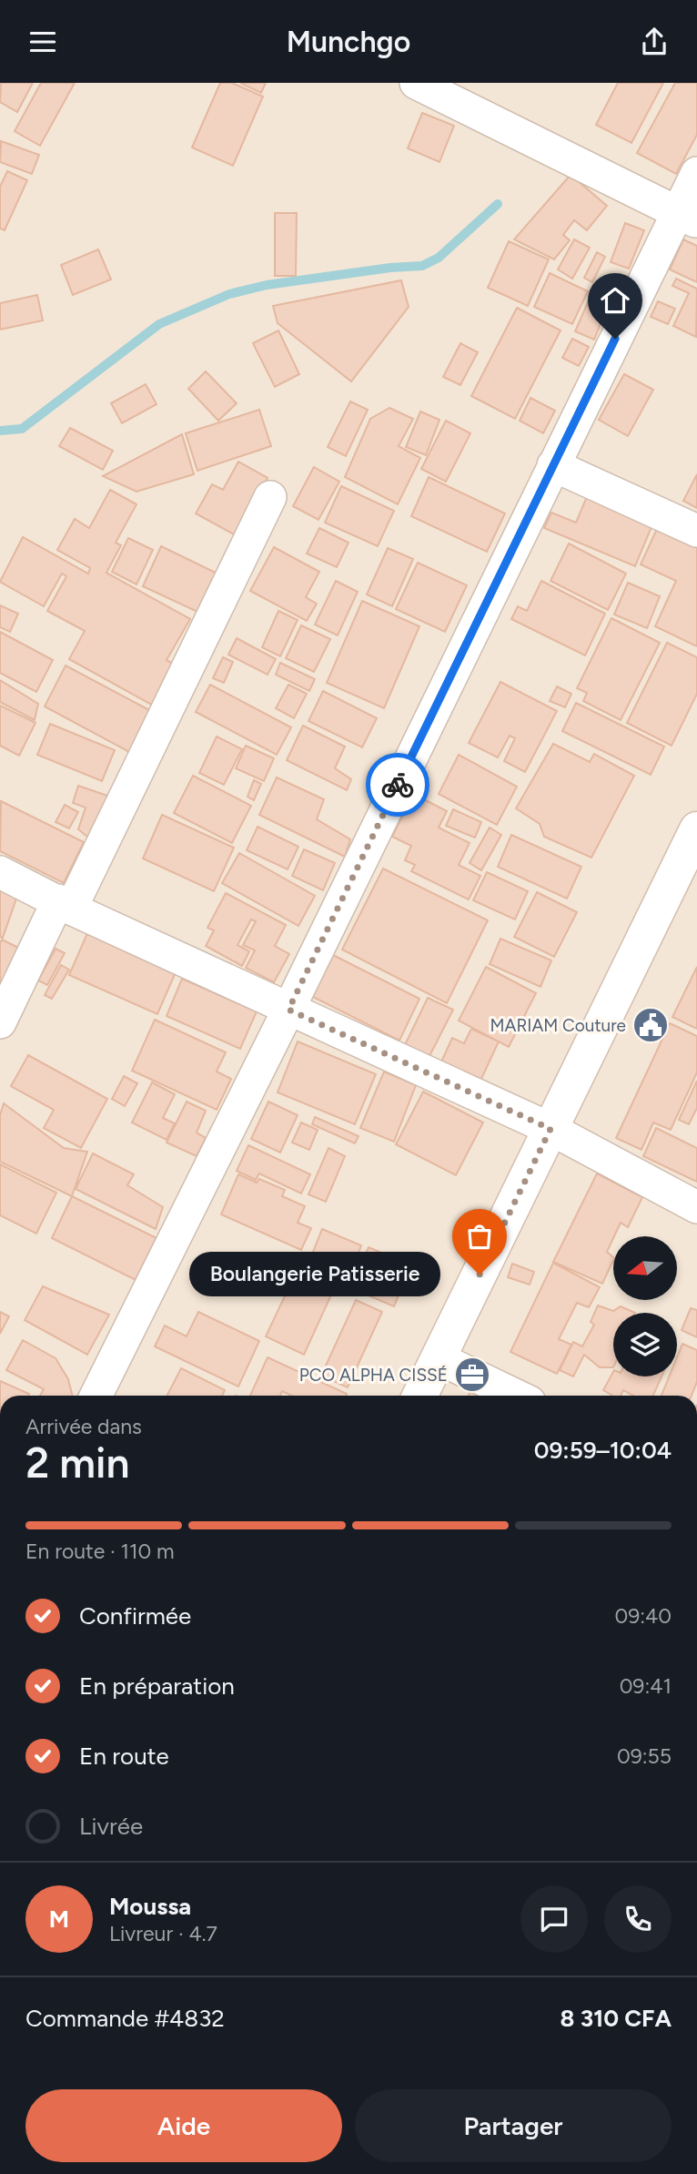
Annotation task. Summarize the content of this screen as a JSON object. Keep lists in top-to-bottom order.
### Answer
{
  "places": {
    "public building": ["MARIAM Couture"],
    "other": ["Boulangerie Patisserie"],
    "office": ["PCO ALPHA CISSÉ"]
  },
  "north": "left",
  "page": {
    "header": "Munchgo",
    "bubble": "Boulangerie Patisserie",
    "heading": ["2 min", "Arrivée dans", "09:59–10:04"],
    "panel": [
      "Moussa",
      "Livreur · 4.7",
      "Commande #4832",
      "8 310 CFA"
    ],
    "bar": "En route · 110 m",
    "list": [
      ["Confirmée", "09:40"],
      ["En préparation", "09:41"],
      ["En route", "09:55"],
      "Livrée"
    ],
    "round": "M",
    "buttons": ["Aide", "Partager"]
  }
}
